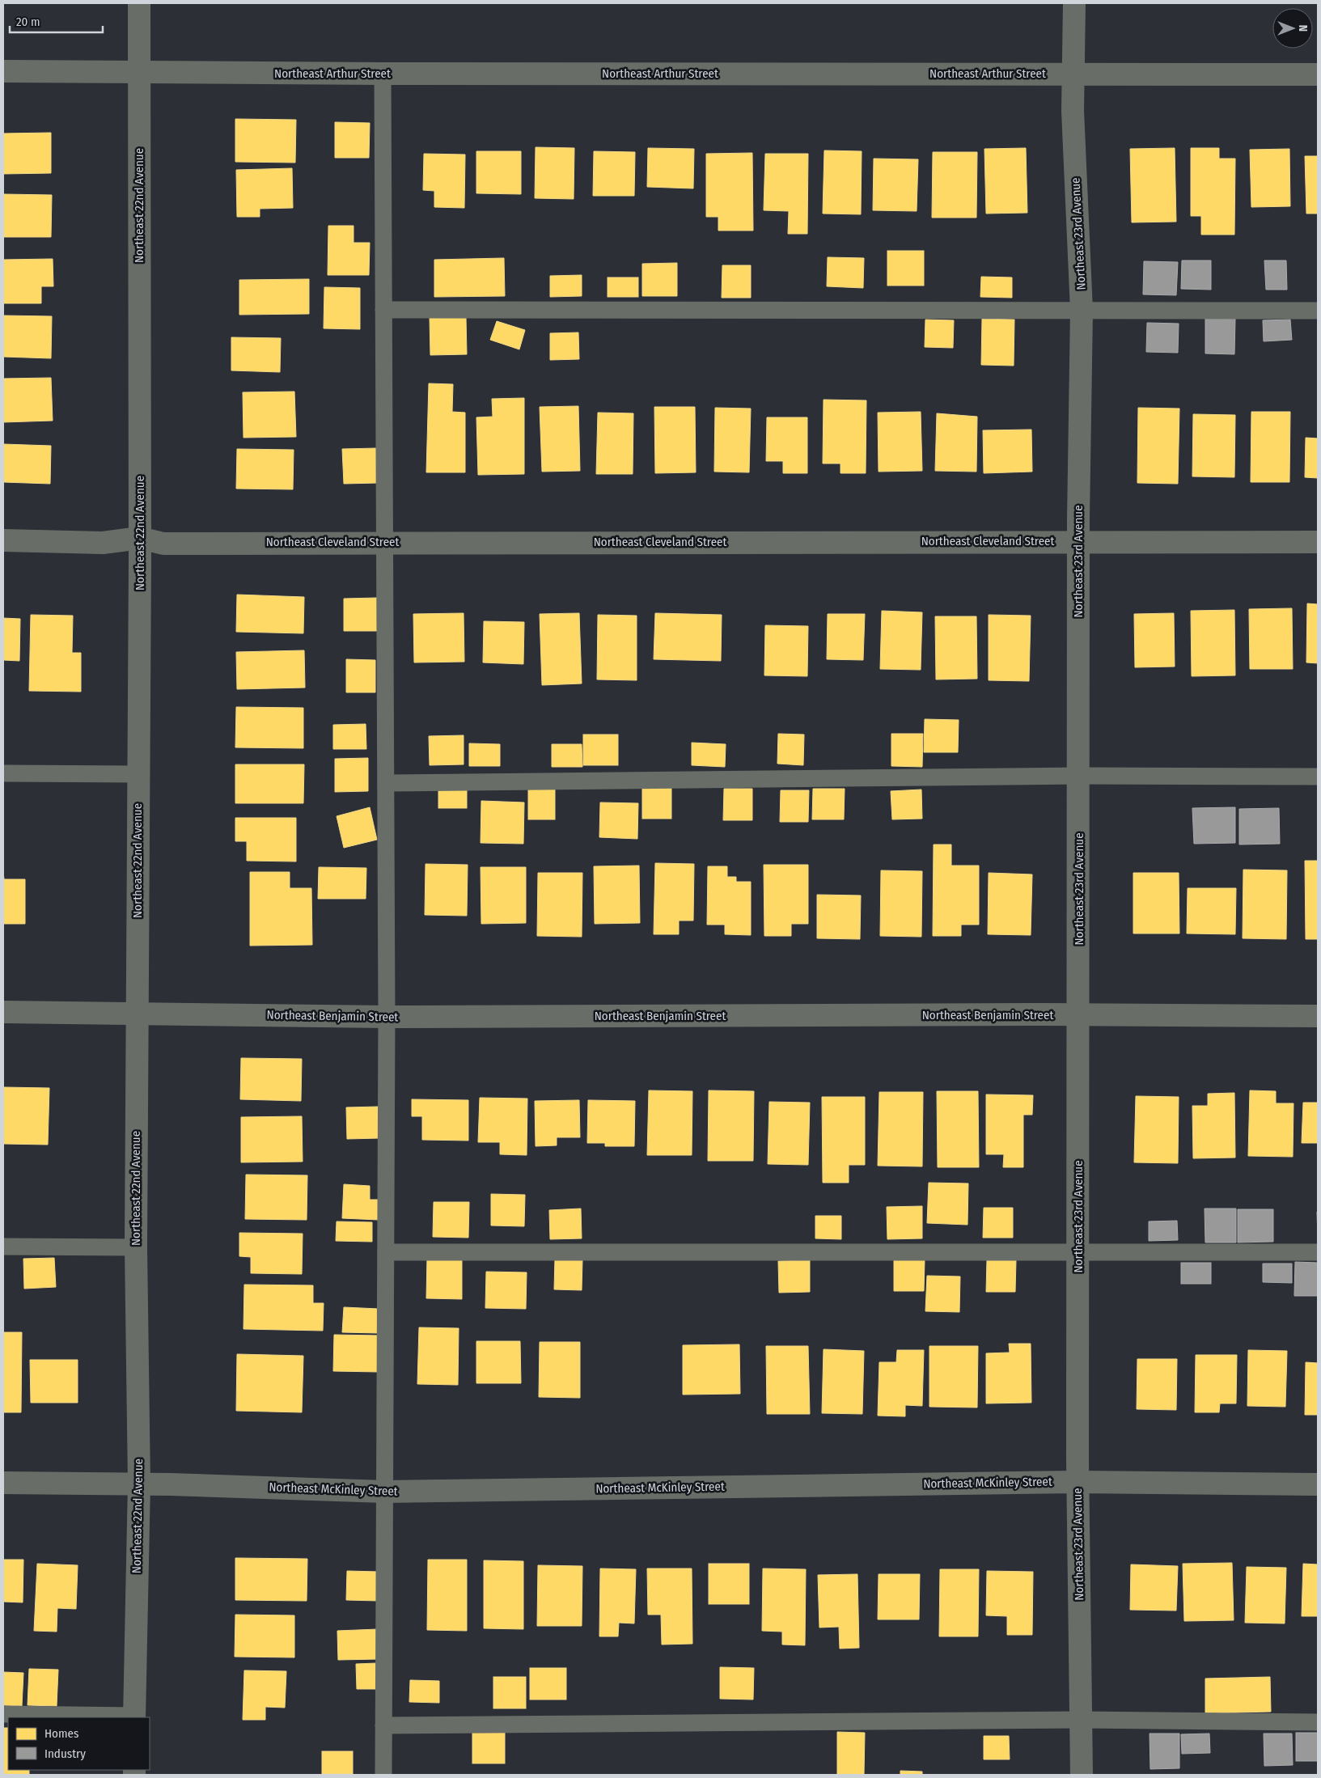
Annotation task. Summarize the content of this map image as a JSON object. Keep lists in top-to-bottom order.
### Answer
{
  "streets": {
    "street": [
      "Northeast Arthur Street",
      "Northeast 22nd Avenue",
      "Northeast 23rd Avenue",
      "Northeast Cleveland Street",
      "Northeast Benjamin Street",
      "Northeast McKinley Street"
    ]
  },
  "crossings": [
    ["Northeast Arthur Street", "Northeast 22nd Avenue"],
    ["Northeast Arthur Street", "Northeast 23rd Avenue"],
    ["Northeast 22nd Avenue", "Northeast Cleveland Street"],
    ["Northeast 22nd Avenue", "Northeast Benjamin Street"],
    ["Northeast 22nd Avenue", "Northeast McKinley Street"],
    ["Northeast 23rd Avenue", "Northeast Cleveland Street"],
    ["Northeast 23rd Avenue", "Northeast Benjamin Street"],
    ["Northeast 23rd Avenue", "Northeast McKinley Street"]
  ],
  "legend": ["Homes", "Industry"],
  "scale_bar": "20 m",
  "north": "right"
}
